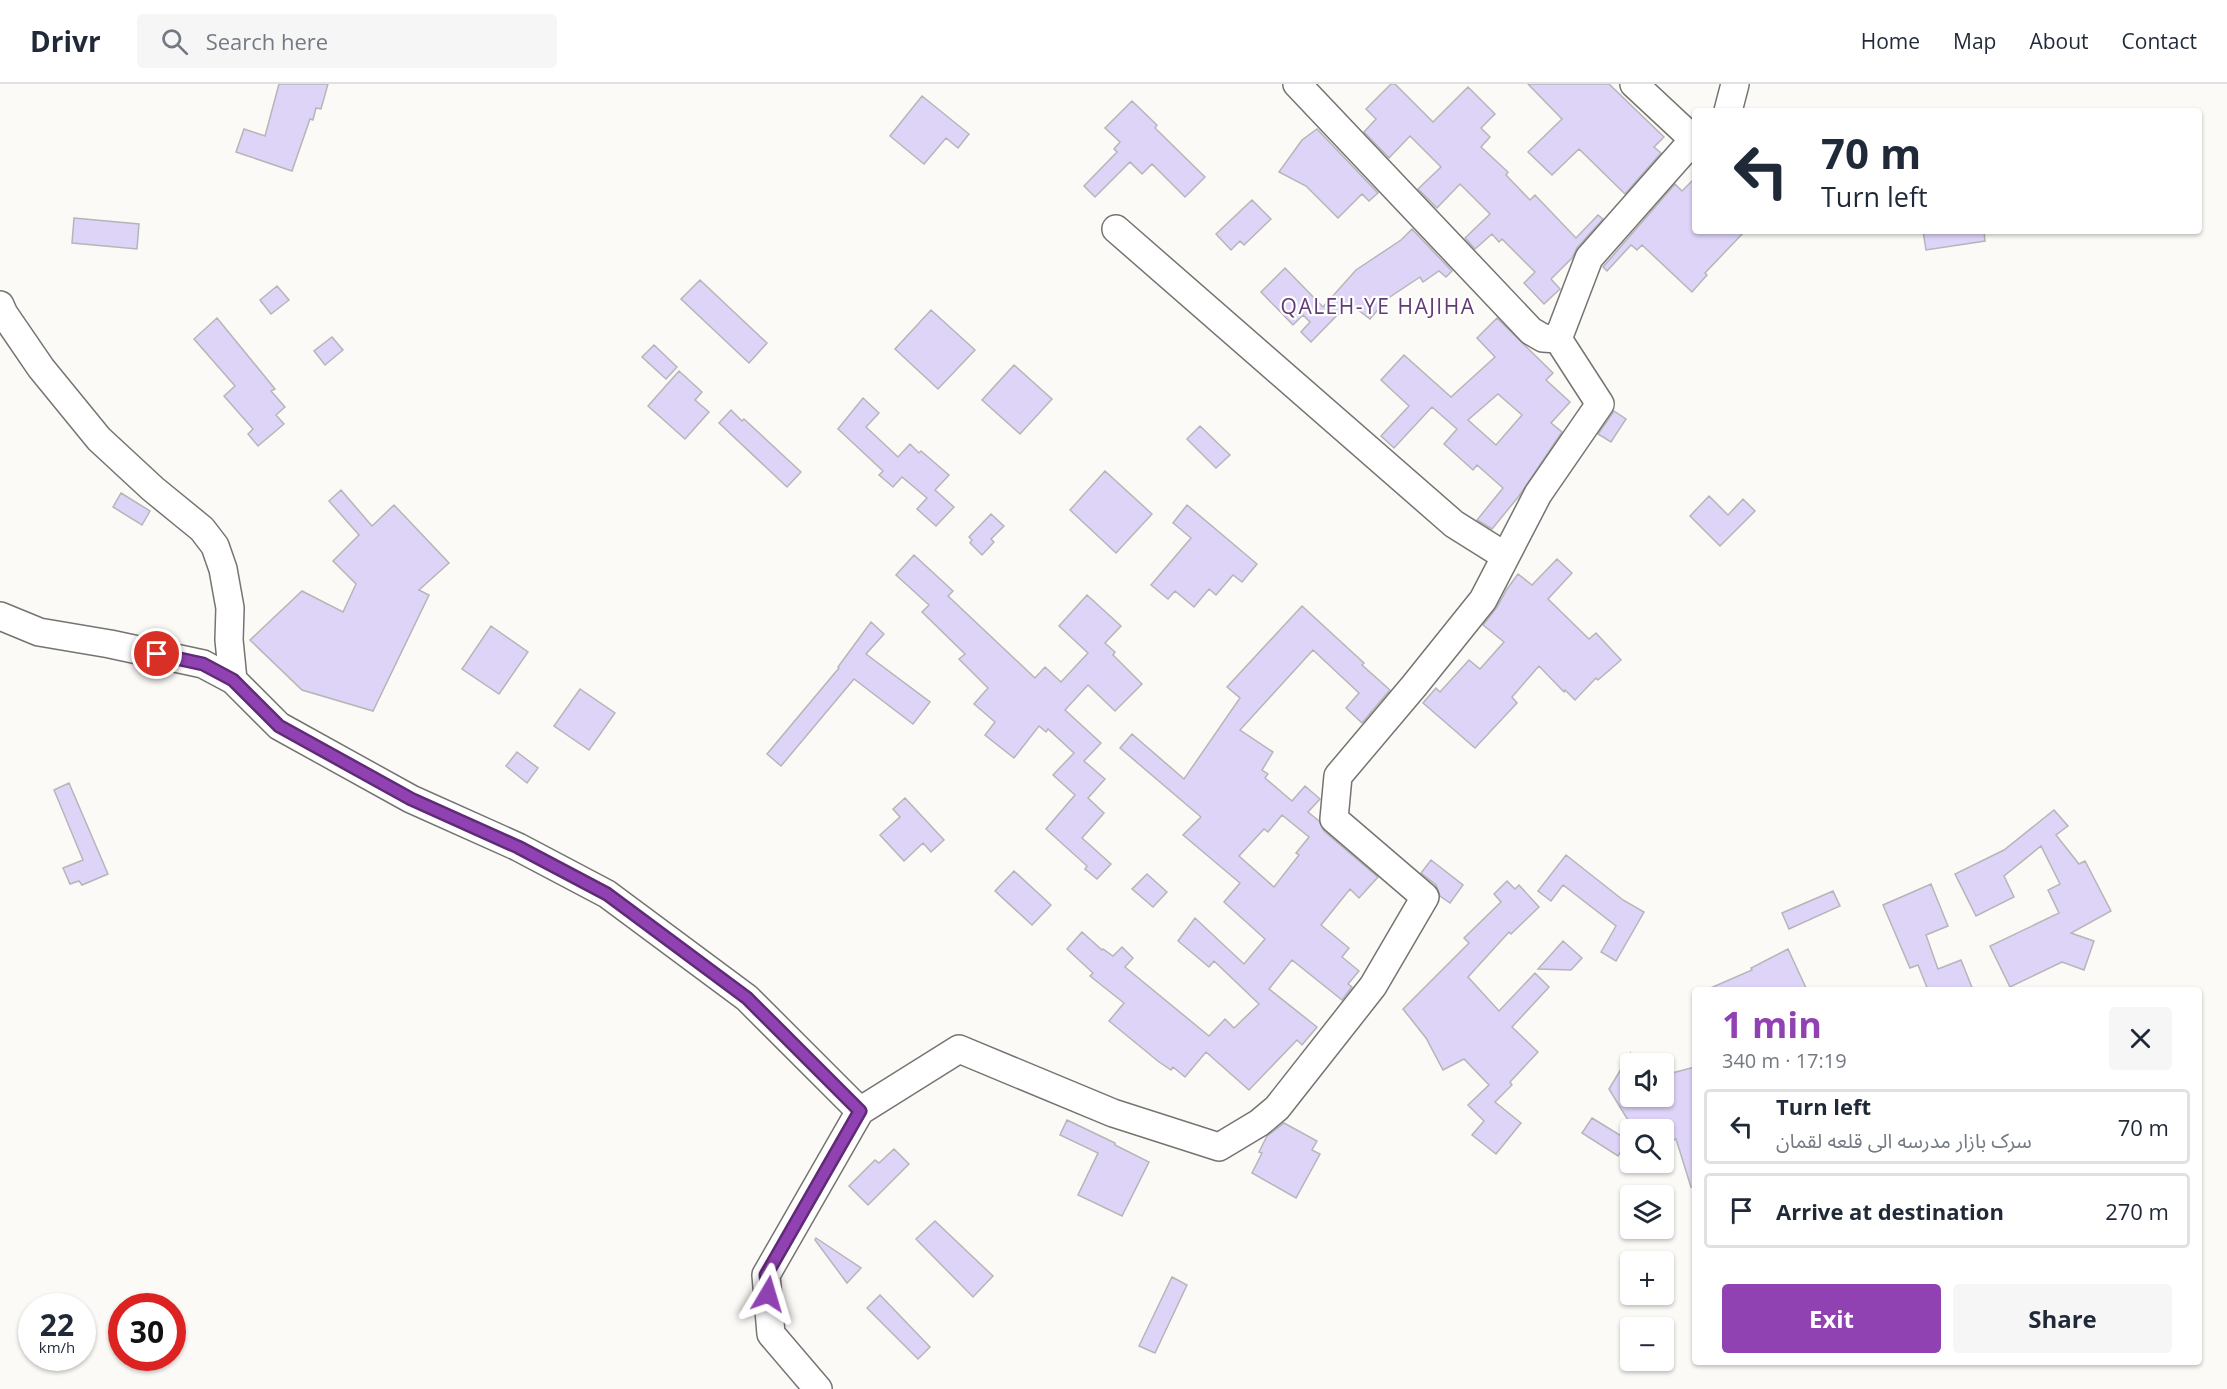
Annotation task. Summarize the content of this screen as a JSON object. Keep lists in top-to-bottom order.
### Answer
{
  "districts": ["QALEH-YE HAJIHA"],
  "page": {
    "header": "Drivr",
    "search": "Search here",
    "nav": [
      "Home",
      "Map",
      "About",
      "Contact"
    ],
    "turn": ["70 m", "Turn left"],
    "heading": ["1 min", "340 m · 17:19"],
    "map_buttons": ["+", "−"],
    "list": [
      {
        "name": "Turn left",
        "note": "سرک بازار مدرسه الی قلعه لقمان",
        "value": "70 m"
      },
      {
        "name": "Arrive at destination",
        "value": "270 m"
      }
    ],
    "buttons": ["Exit", "Share"],
    "speed": "22 km/h",
    "limit": "30"
  }
}
